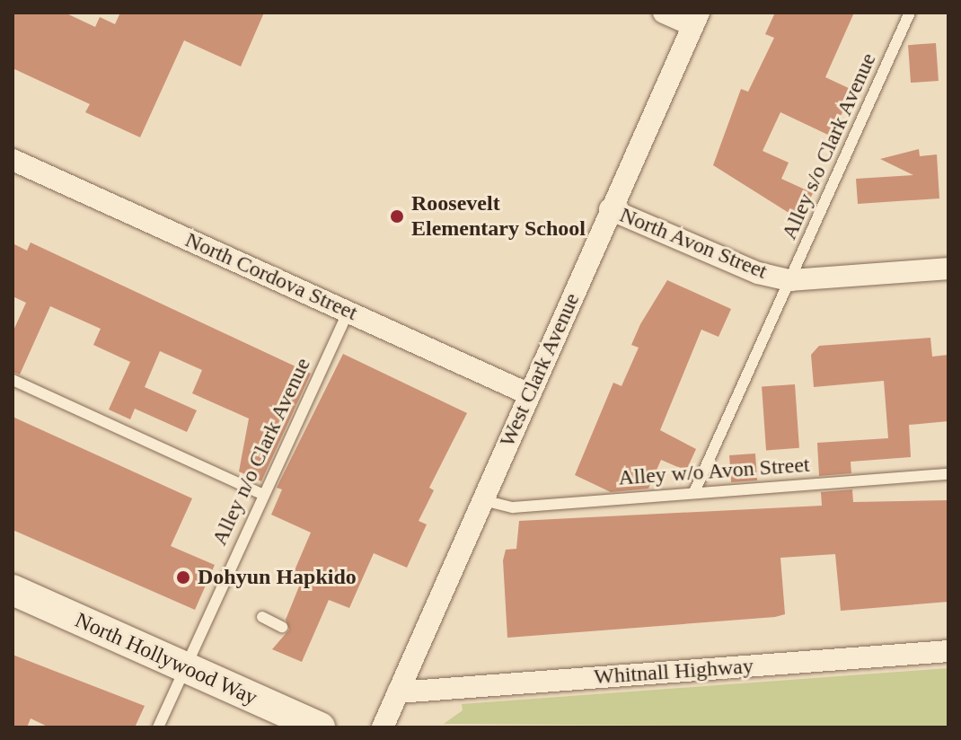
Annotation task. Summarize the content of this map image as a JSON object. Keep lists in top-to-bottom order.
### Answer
{
  "streets": {
    "main road": ["North Hollywood Way"],
    "street": [
      "North Avon Street",
      "North Cordova Street",
      "West Clark Avenue",
      "Whitnall Highway"
    ],
    "lane": ["Alley s/o Clark Avenue", "Alley n/o Clark Avenue", "Alley w/o Avon Street"]
  },
  "crossings": [
    ["Alley s/o Clark Avenue", "North Avon Street"],
    ["Alley s/o Clark Avenue", "Alley w/o Avon Street"],
    ["North Avon Street", "West Clark Avenue"],
    ["North Cordova Street", "West Clark Avenue"],
    ["North Cordova Street", "Alley n/o Clark Avenue"],
    ["West Clark Avenue", "Alley w/o Avon Street"],
    ["West Clark Avenue", "Whitnall Highway"],
    ["Alley n/o Clark Avenue", "North Hollywood Way"]
  ],
  "places": ["Roosevelt Elementary School", "Dohyun Hapkido"]
}
